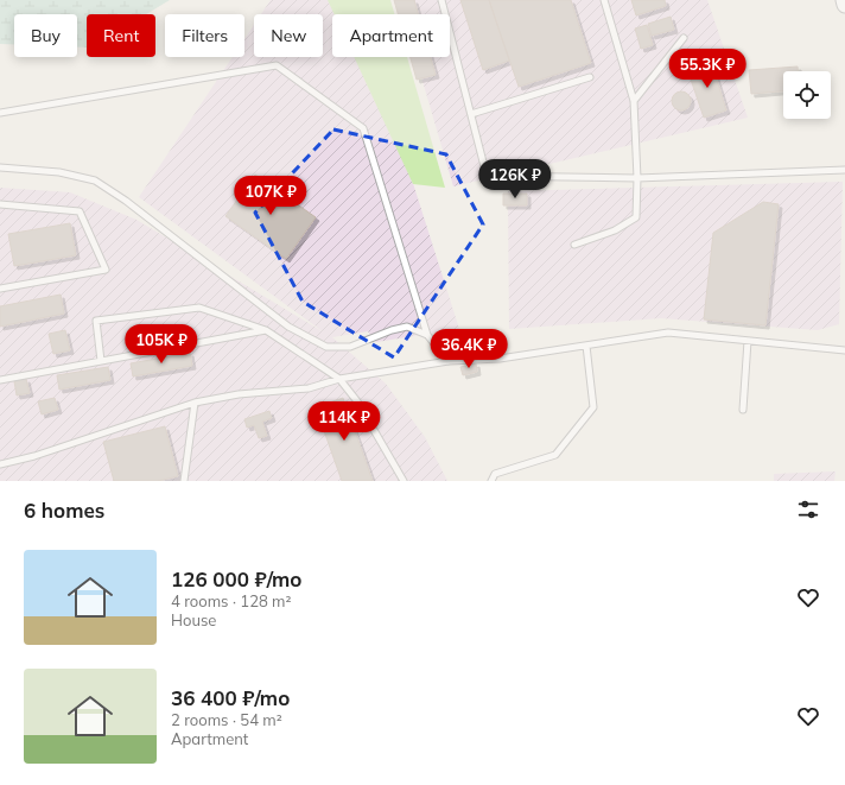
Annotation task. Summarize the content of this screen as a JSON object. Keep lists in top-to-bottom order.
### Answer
{
  "page": {
    "chip": [
      "Buy",
      "Rent",
      "Filters",
      "New",
      "Apartment"
    ],
    "price": [
      "55.3K ₽",
      "126K ₽",
      "107K ₽",
      "105K ₽",
      "36.4K ₽",
      "114K ₽"
    ],
    "heading": "6 homes",
    "list": [
      {
        "name": "126 000 ₽/mo",
        "note": "4 rooms · 128 m² · House"
      },
      {
        "name": "36 400 ₽/mo",
        "note": "2 rooms · 54 m² · Apartment"
      }
    ]
  }
}
